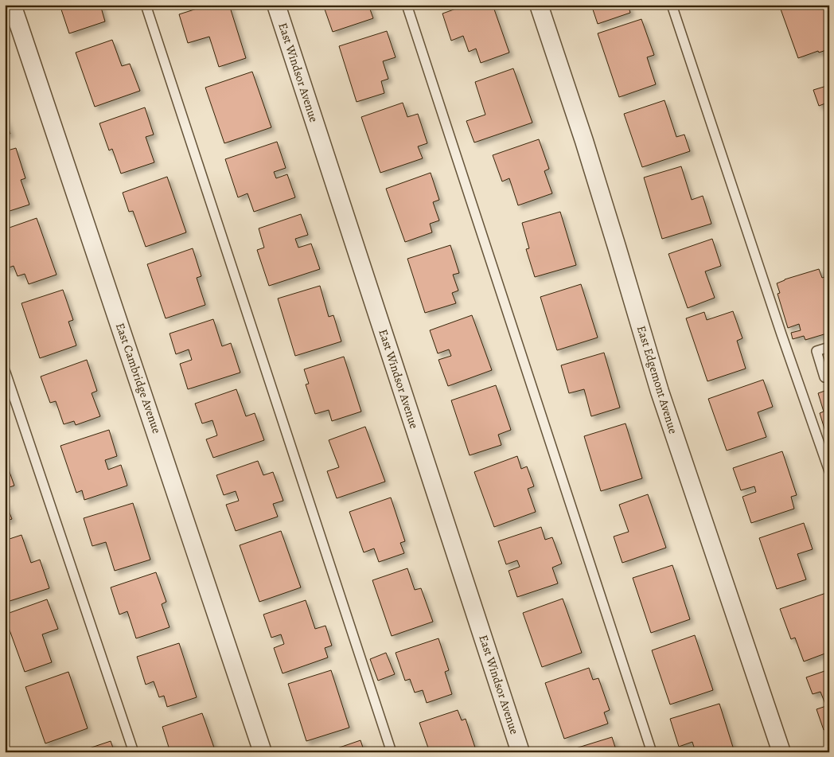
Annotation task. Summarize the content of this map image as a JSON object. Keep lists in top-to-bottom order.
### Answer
{
  "streets": {
    "street": ["East Windsor Avenue", "East Cambridge Avenue", "East Edgemont Avenue"]
  }
}
